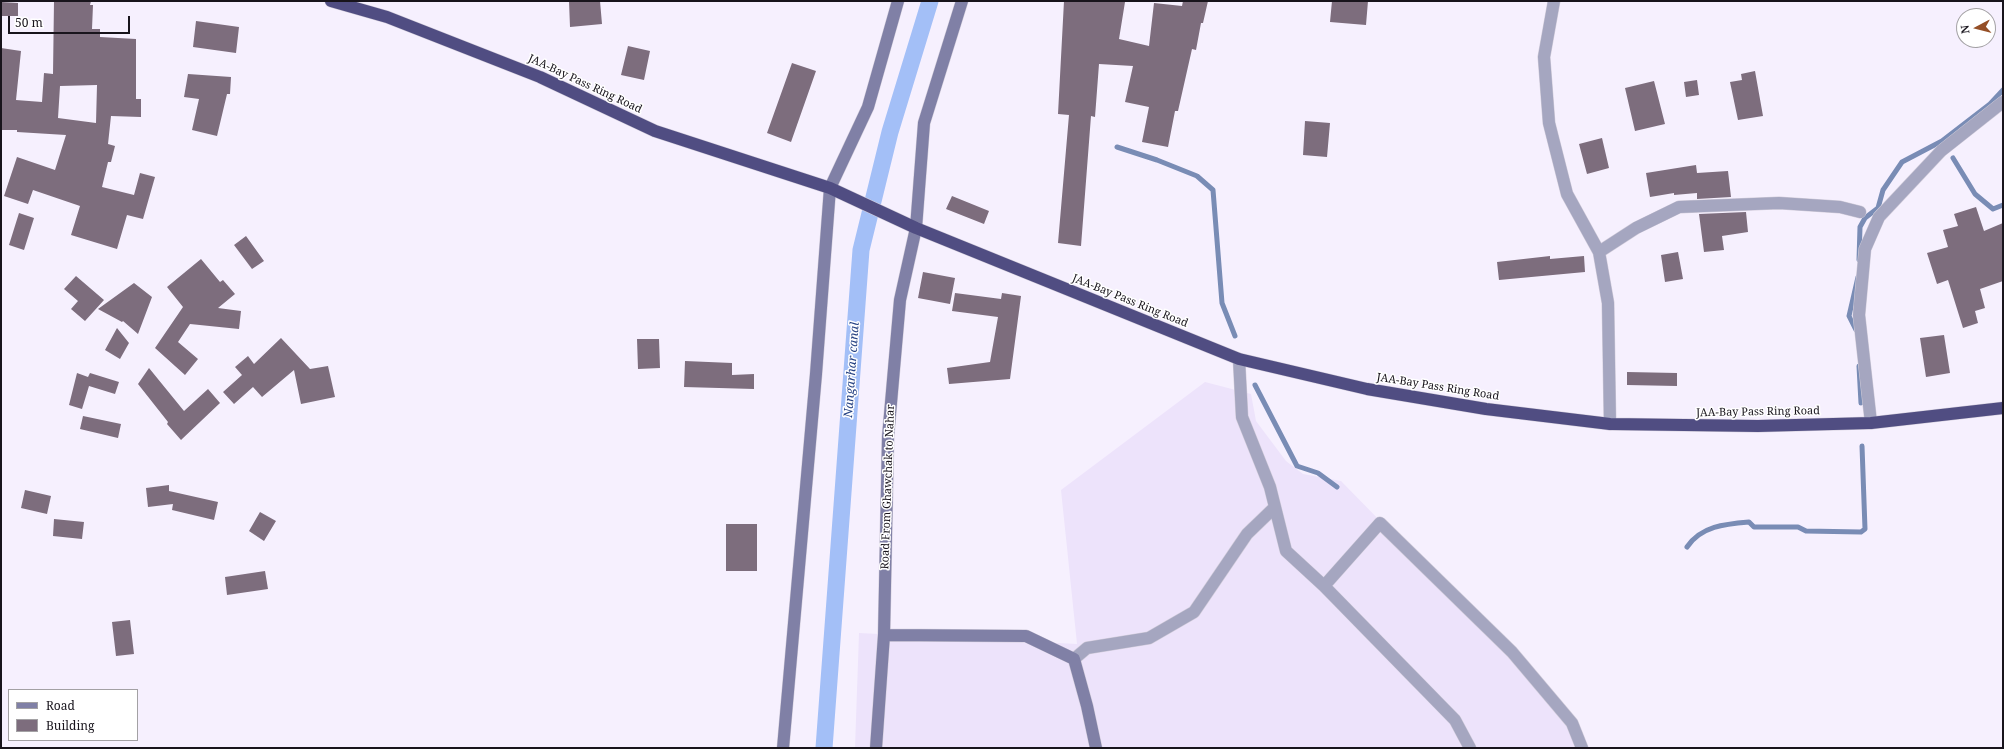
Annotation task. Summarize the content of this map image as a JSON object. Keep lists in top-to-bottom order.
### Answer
{
  "streets": {
    "highway": ["JAA-Bay Pass Ring Road"],
    "street": ["Road From Ghawchak to Nahar"]
  },
  "crossings": [
    ["JAA-Bay Pass Ring Road", "Road From Ghawchak to Nahar"]
  ],
  "water": ["Nangarhar canal"],
  "legend": ["Road", "Building"],
  "scale_bar": "50 m",
  "north": "left"
}
